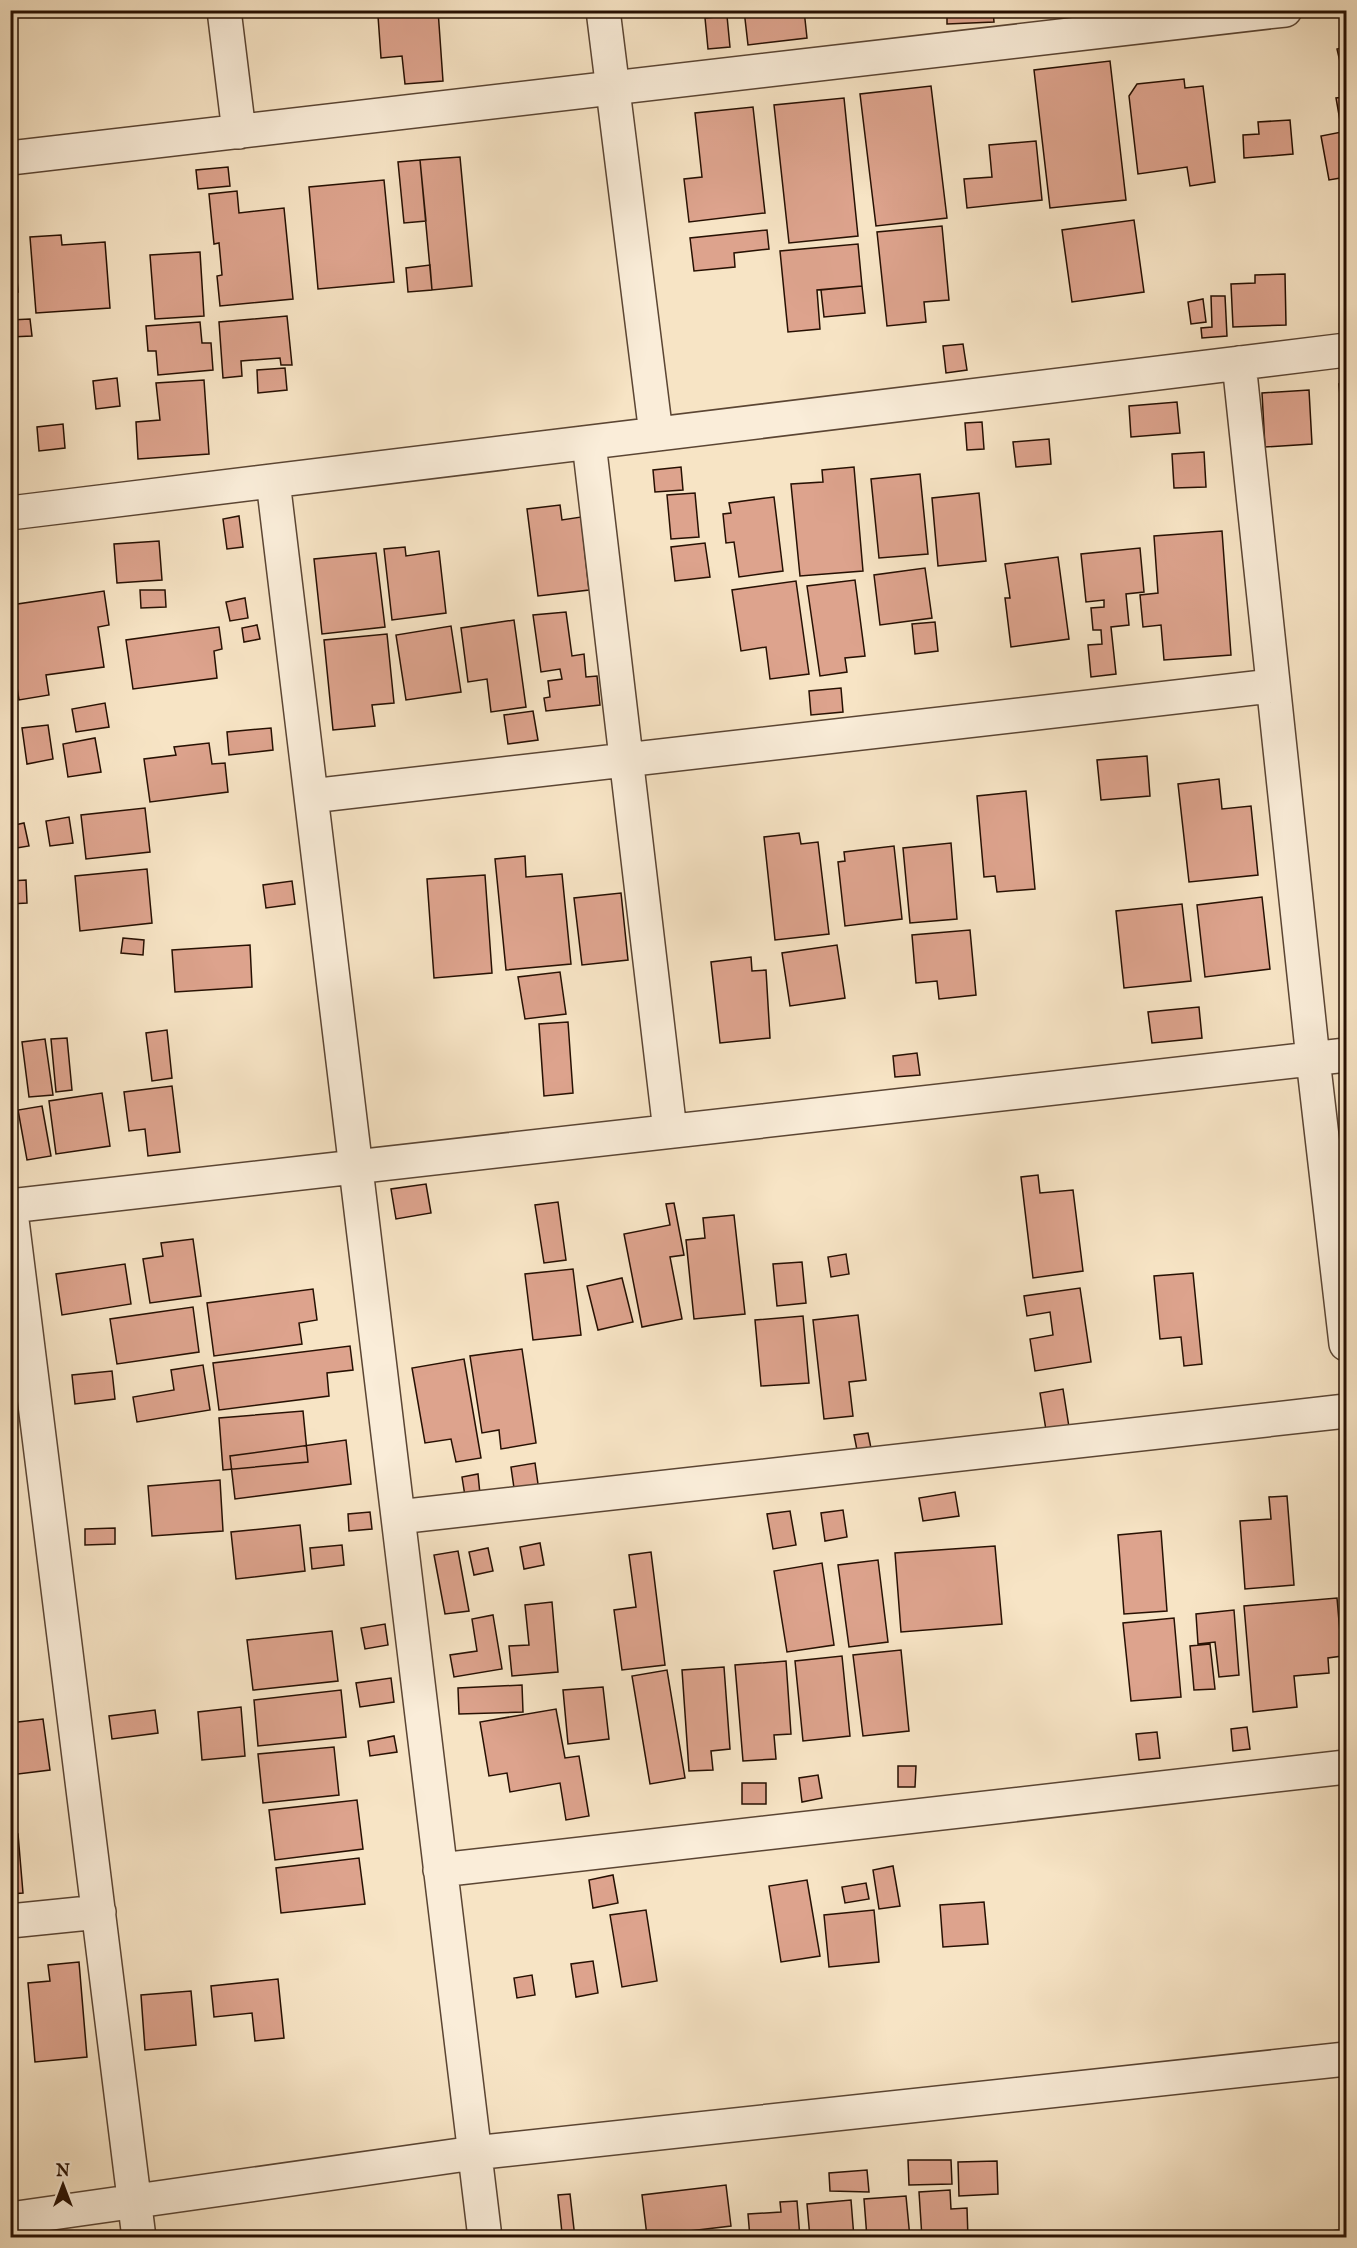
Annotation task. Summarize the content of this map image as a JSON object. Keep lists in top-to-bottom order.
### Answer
{
  "north": "top"
}
